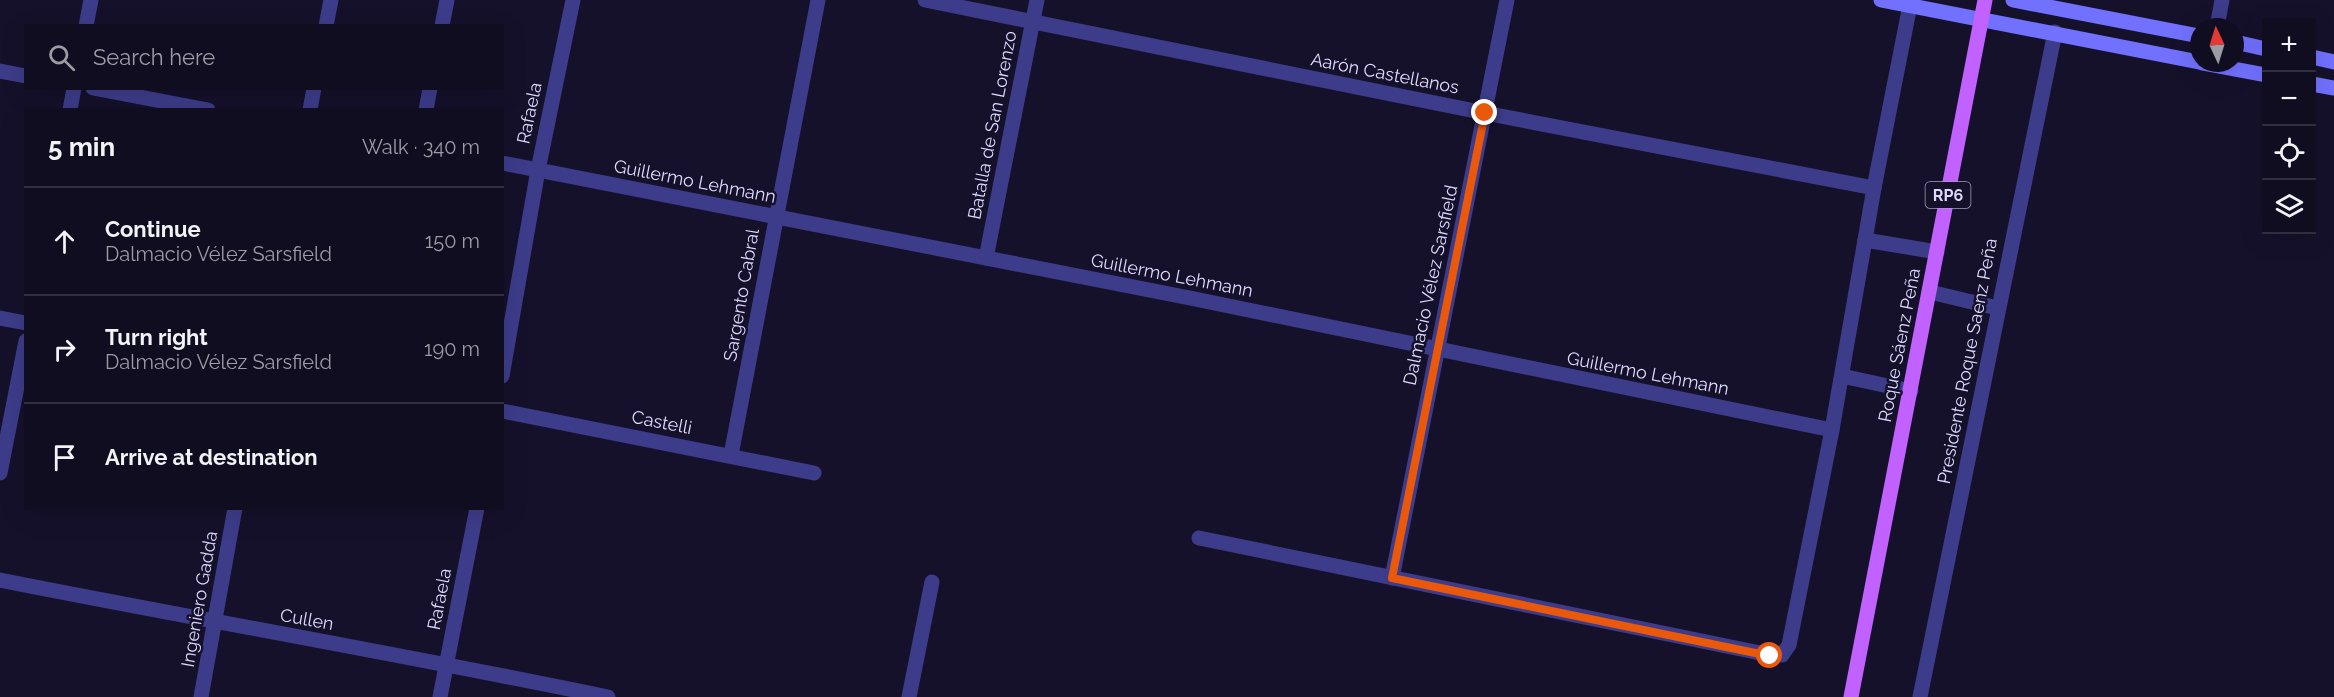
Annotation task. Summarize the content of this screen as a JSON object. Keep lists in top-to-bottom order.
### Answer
{
  "streets": {
    "main road": ["RP6", "Roque Sáenz Peña"],
    "street": [
      "Aarón Castellanos",
      "Rafaela",
      "Batalla de San Lorenzo",
      "Guillermo Lehmann",
      "Dalmacio Vélez Sarsfield",
      "Sargento Cabral",
      "Presidente Roque Saenz Peña",
      "Castelli",
      "Ingeniero Gadda",
      "Cullen"
    ]
  },
  "crossings": [
    ["Aarón Castellanos", "Batalla de San Lorenzo"],
    ["Aarón Castellanos", "Dalmacio Vélez Sarsfield"],
    ["Rafaela", "Guillermo Lehmann"],
    ["Rafaela", "Cullen"],
    ["Batalla de San Lorenzo", "Guillermo Lehmann"],
    ["Guillermo Lehmann", "Dalmacio Vélez Sarsfield"],
    ["Guillermo Lehmann", "Sargento Cabral"],
    ["Sargento Cabral", "Castelli"],
    ["Ingeniero Gadda", "Cullen"]
  ],
  "north": "top",
  "page": {
    "map_buttons": ["+", "−"],
    "search": "Search here",
    "heading": ["5 min", "Walk · 340 m"],
    "list": [
      ["Continue", "Dalmacio Vélez Sarsfield", "150 m"],
      ["Turn right", "Dalmacio Vélez Sarsfield", "190 m"],
      "Arrive at destination"
    ]
  }
}
